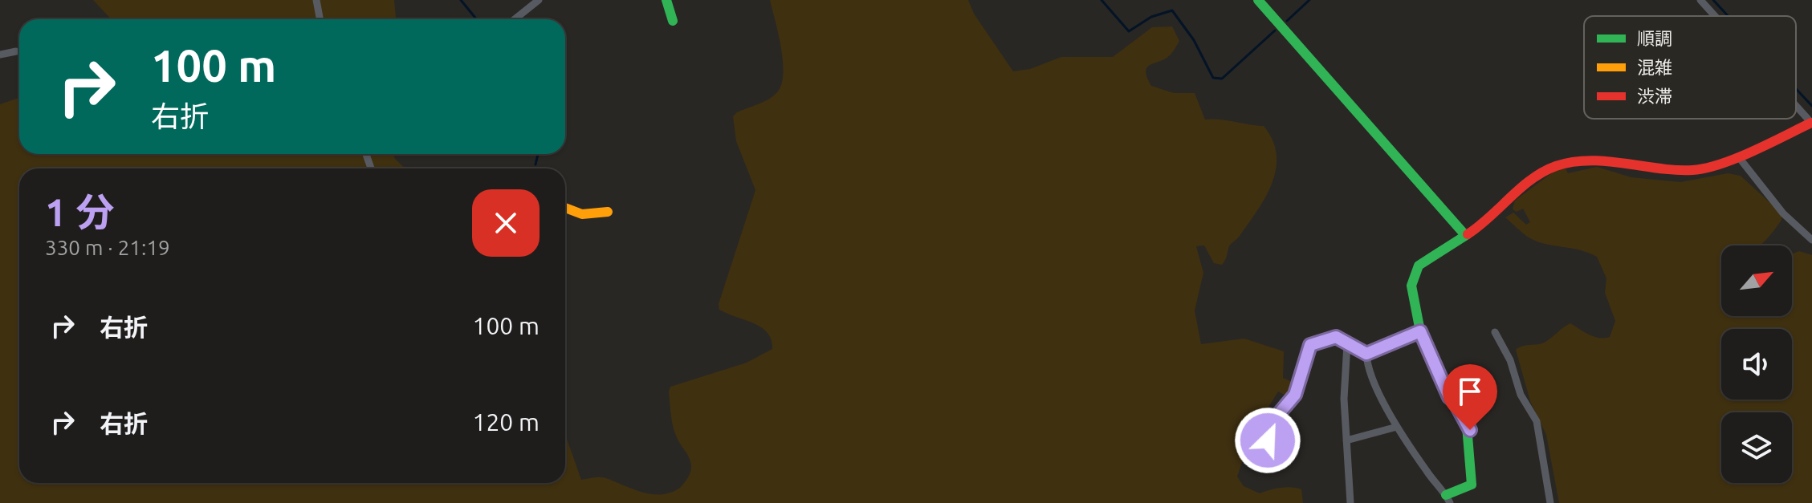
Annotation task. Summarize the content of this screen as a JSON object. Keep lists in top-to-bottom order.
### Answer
{
  "legend": ["順調", "混雑", "渋滞"],
  "north": "top right",
  "page": {
    "turn": ["100 m", "右折"],
    "heading": ["1 分", "330 m · 21:19"],
    "list": [
      {
        "name": "右折",
        "value": "100 m"
      },
      {
        "name": "右折",
        "value": "120 m"
      }
    ]
  }
}
